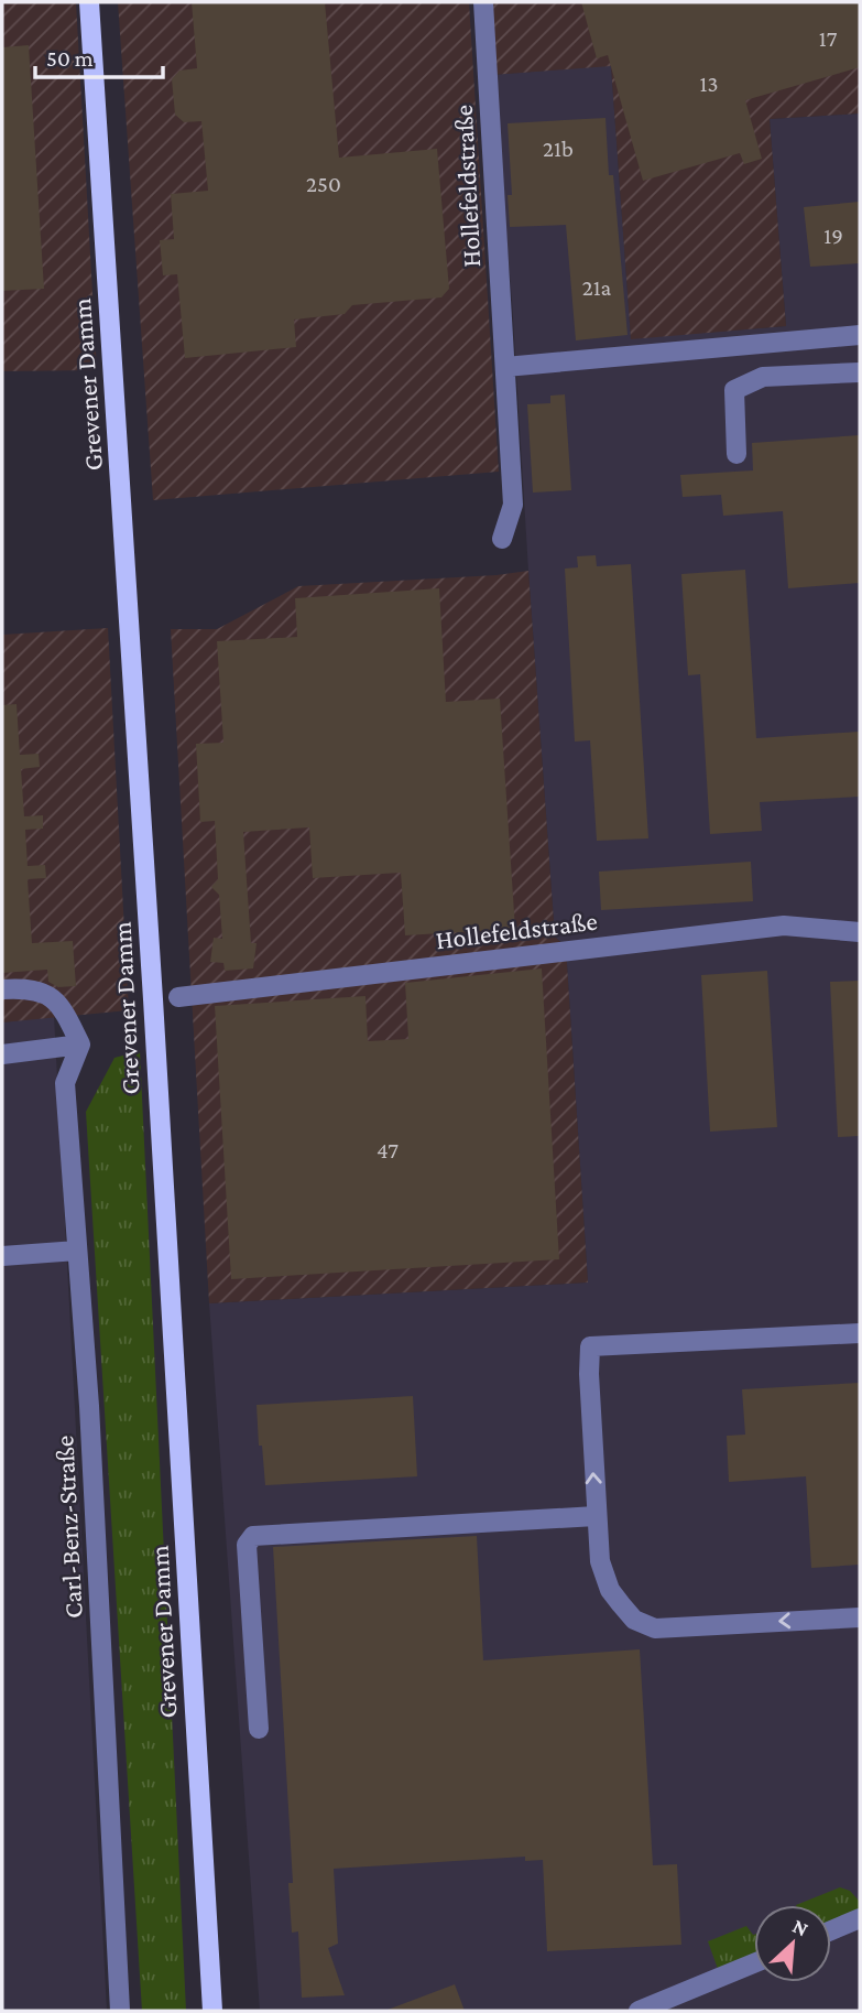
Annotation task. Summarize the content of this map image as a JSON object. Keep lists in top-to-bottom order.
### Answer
{
  "streets": {
    "main road": ["Grevener Damm"],
    "street": ["Hollefeldstraße", "Carl-Benz-Straße"]
  },
  "house_numbers": [
    "17",
    "13",
    "21b",
    "250",
    "19",
    "21a",
    "47"
  ],
  "scale_bar": "50 m",
  "north": "top right"
}
